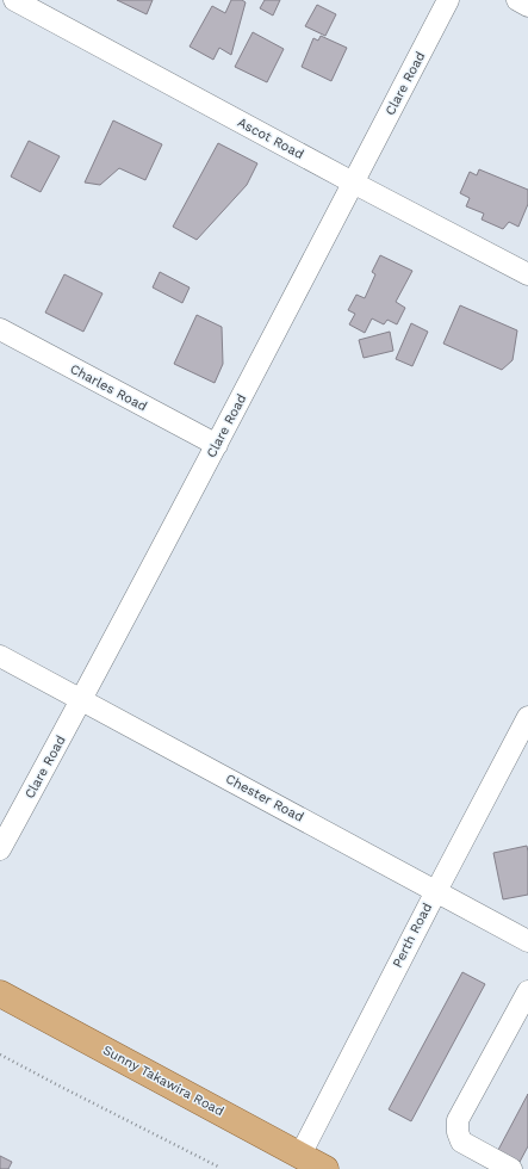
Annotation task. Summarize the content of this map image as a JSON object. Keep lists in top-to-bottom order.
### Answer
{
  "streets": {
    "main road": ["Sunny Takawira Road"],
    "street": [
      "Clare Road",
      "Ascot Road",
      "Charles Road",
      "Chester Road",
      "Perth Road"
    ]
  },
  "crossings": [
    ["Clare Road", "Ascot Road"],
    ["Clare Road", "Charles Road"],
    ["Clare Road", "Chester Road"],
    ["Chester Road", "Perth Road"],
    ["Perth Road", "Sunny Takawira Road"]
  ]
}
